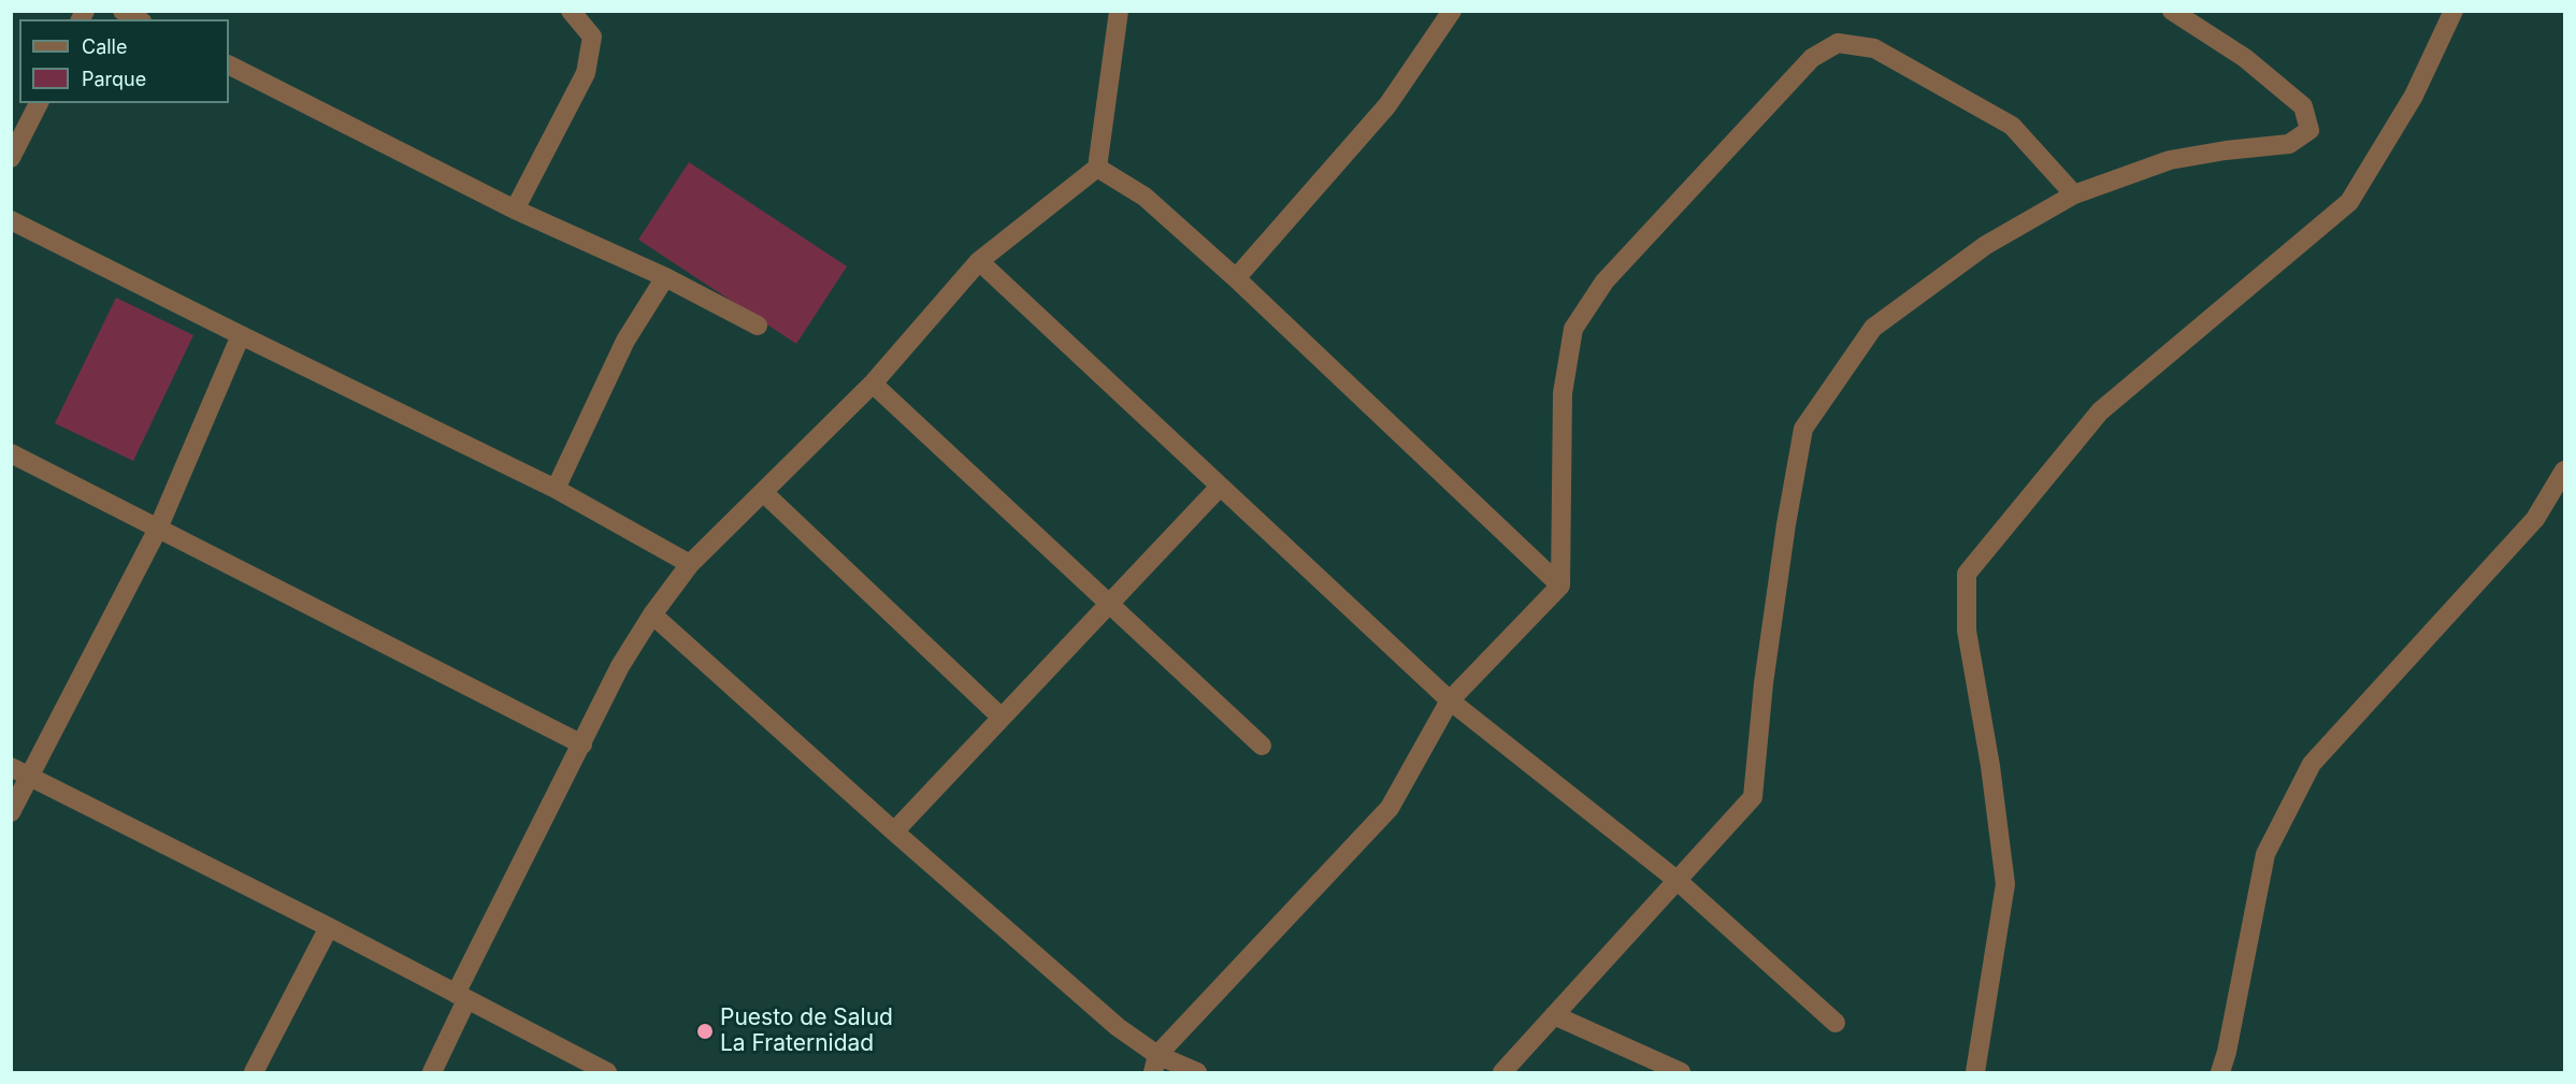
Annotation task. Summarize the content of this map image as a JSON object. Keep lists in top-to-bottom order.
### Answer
{
  "places": ["Puesto de Salud La Fraternidad"],
  "legend": ["Calle", "Parque"]
}
